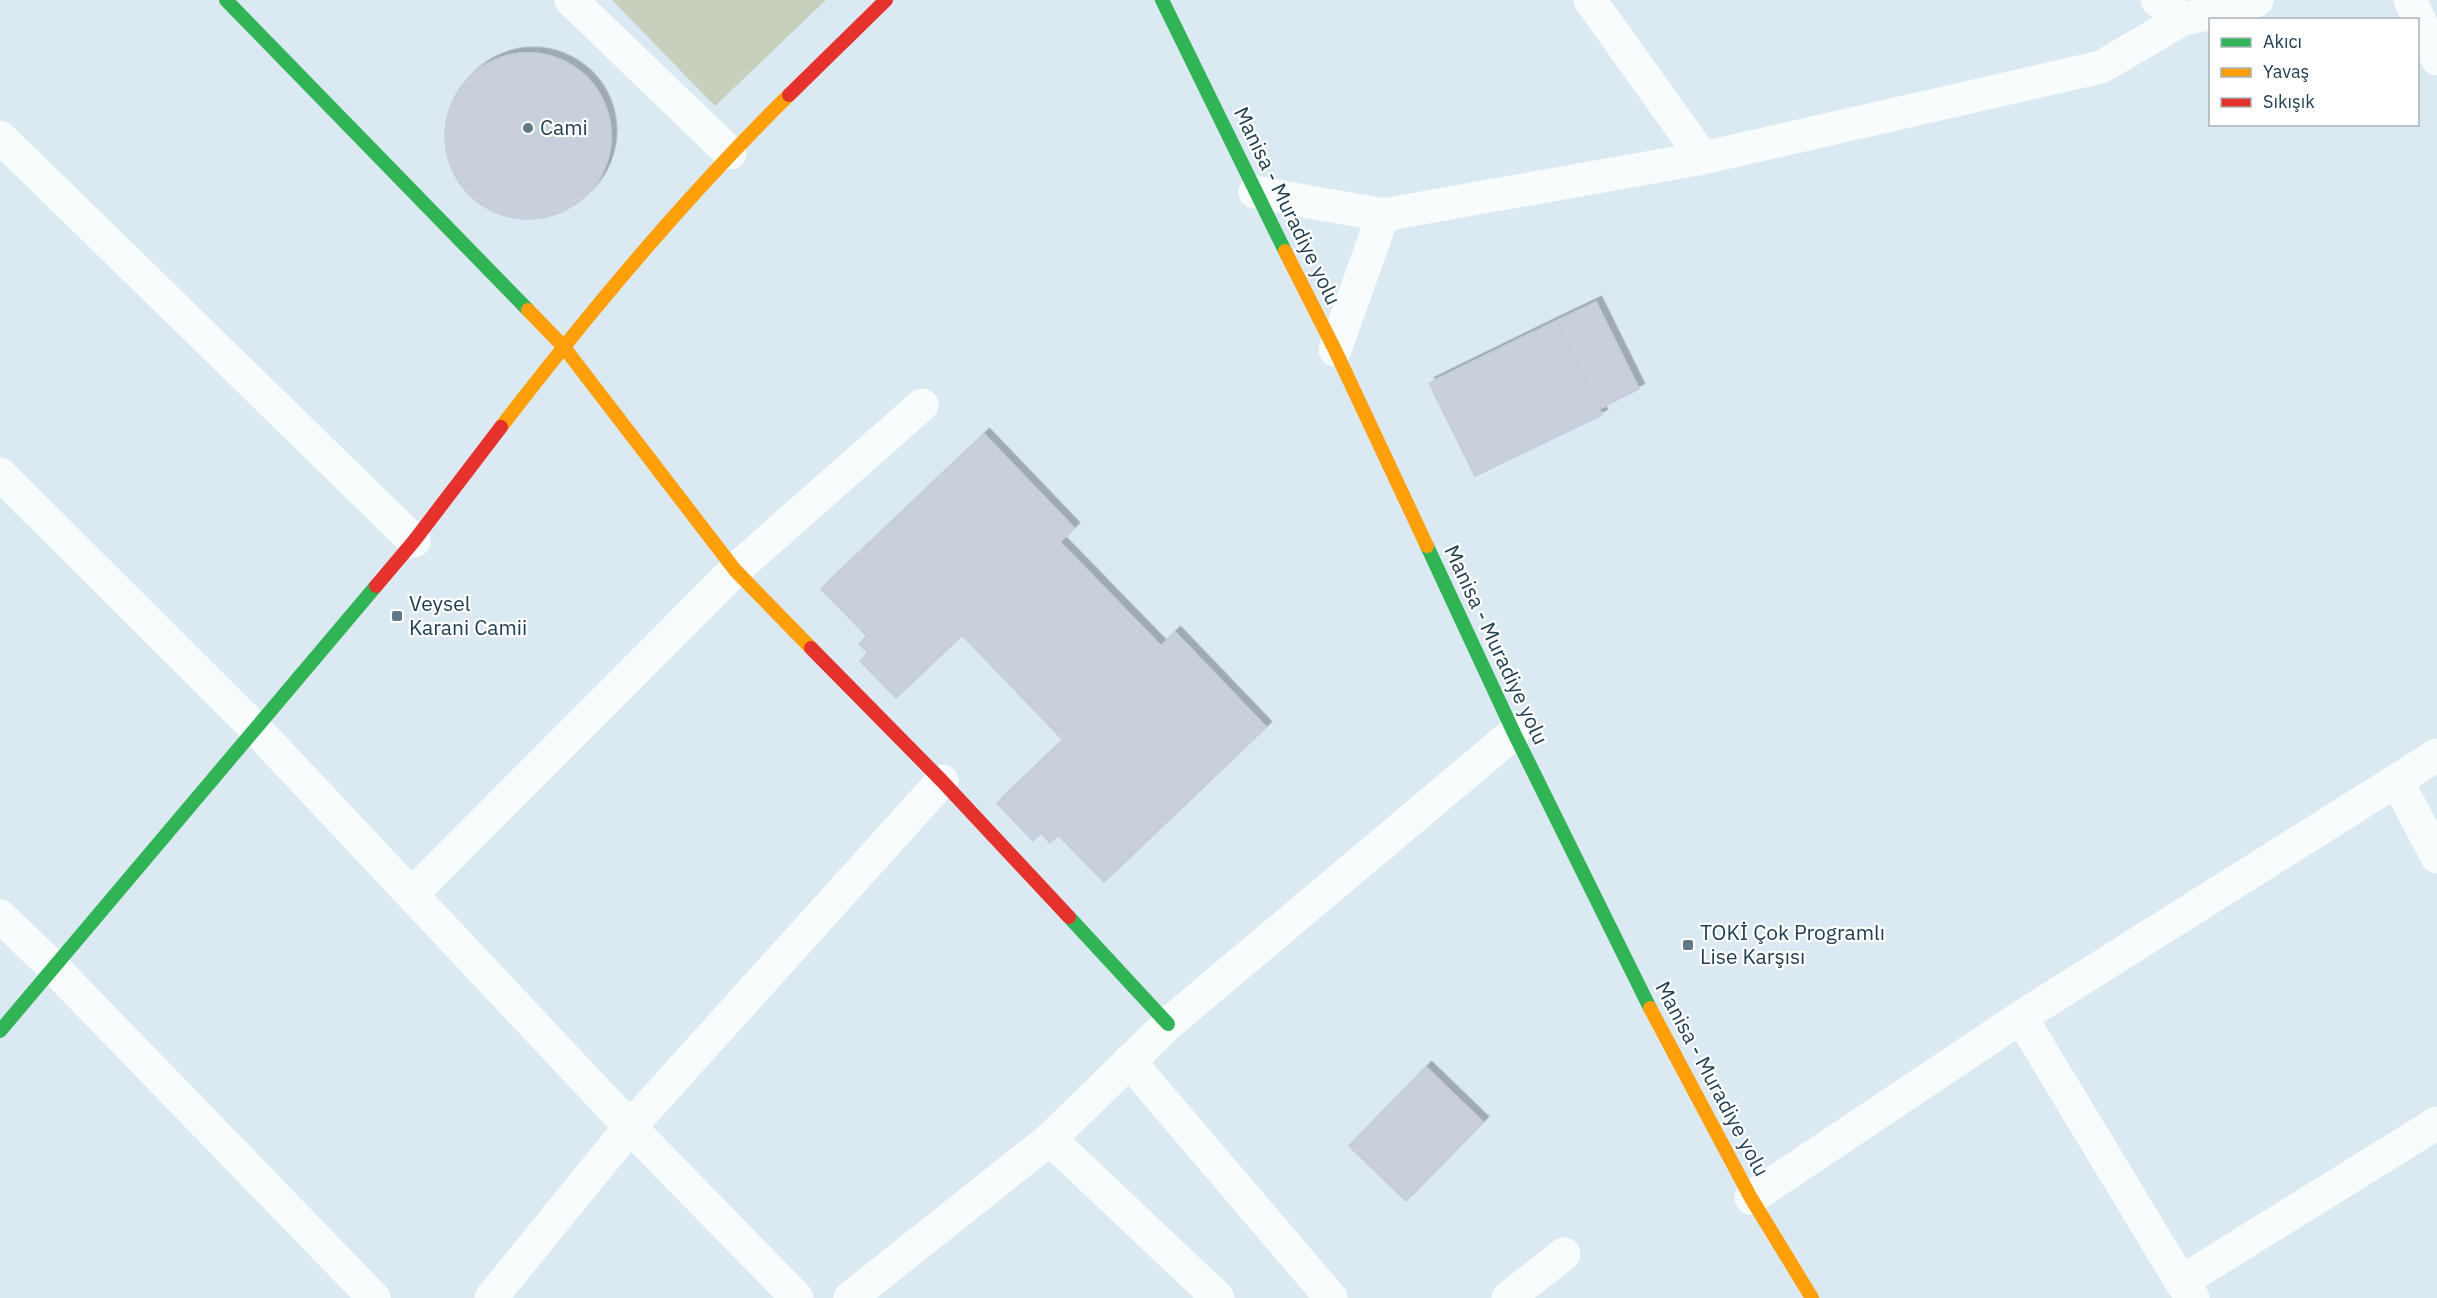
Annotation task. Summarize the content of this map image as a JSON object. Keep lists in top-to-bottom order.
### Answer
{
  "streets": {
    "street": ["Manisa - Muradiye yolu"]
  },
  "places": {
    "other": ["Cami"],
    "transit": ["Veysel Karani Camii", "TOKİ Çok Programlı Lise Karşısı"]
  },
  "legend": ["Akıcı", "Yavaş", "Sıkışık"]
}
